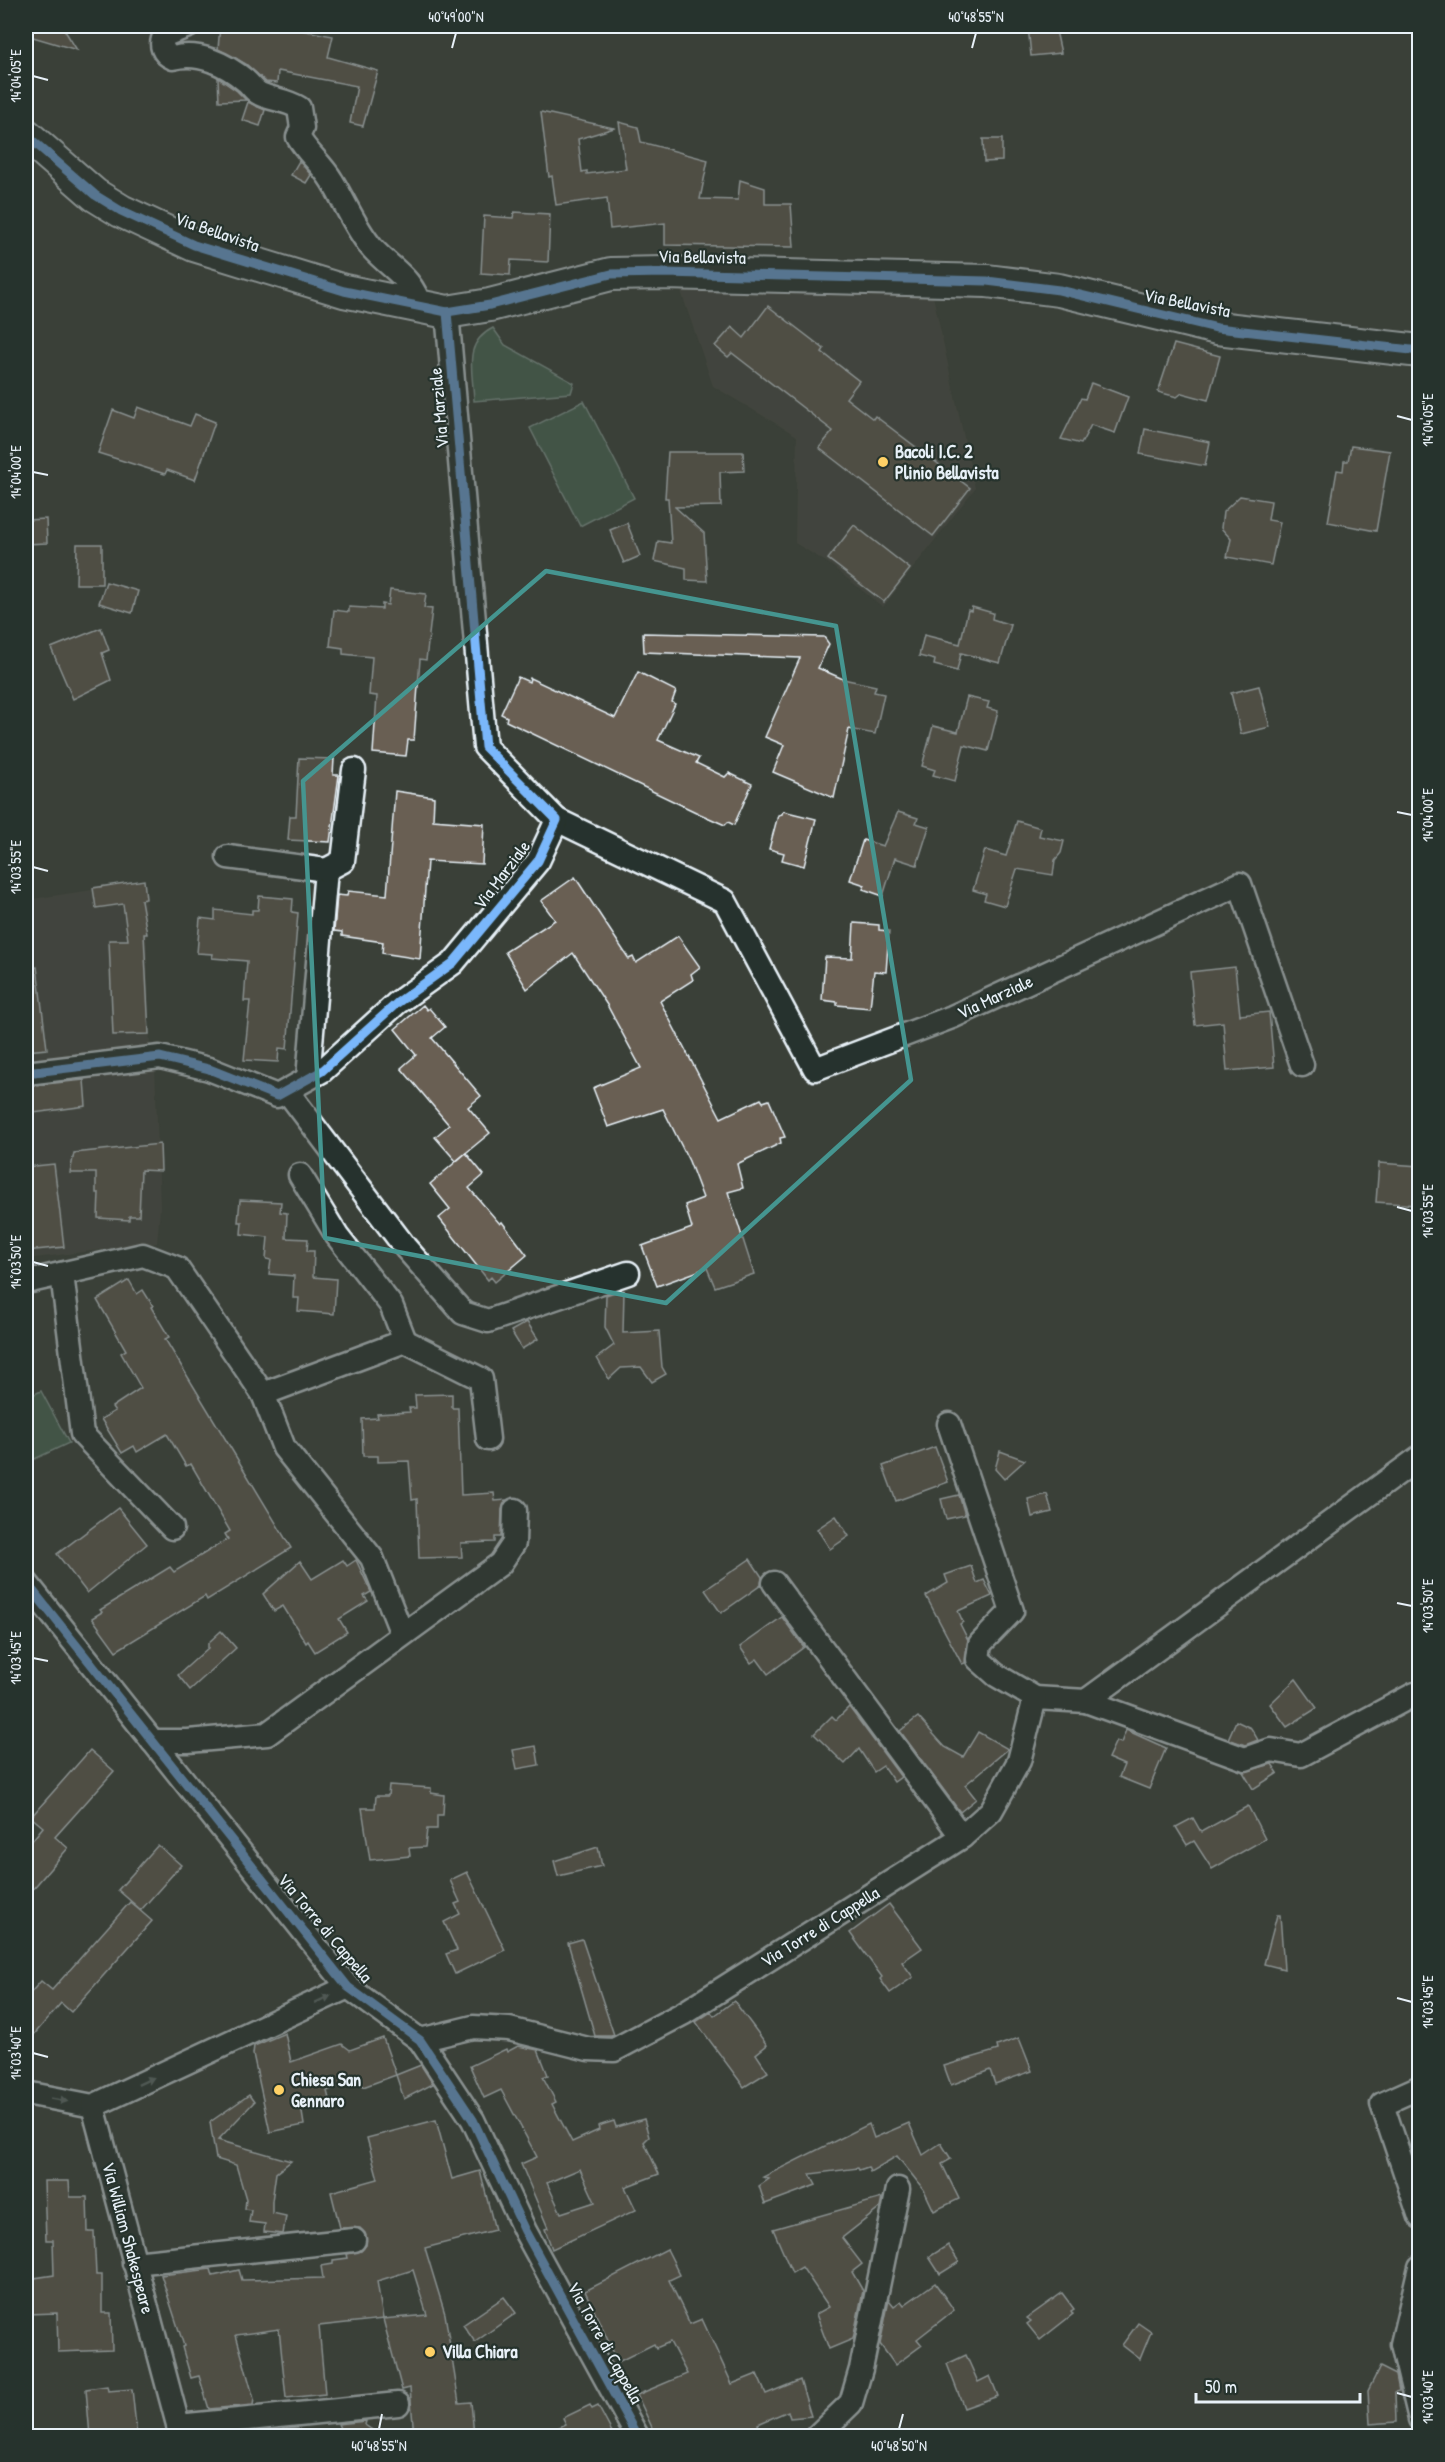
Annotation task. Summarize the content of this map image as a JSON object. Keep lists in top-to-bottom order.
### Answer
{
  "streets": {
    "street": [
      "Via Bellavista",
      "Via Marziale",
      "Via Torre di Cappella",
      "Via William Shakespeare"
    ]
  },
  "crossings": [
    ["Via Bellavista", "Via Marziale"],
    ["Via Torre di Cappella", "Via William Shakespeare"]
  ],
  "places": ["Bacoli I.C. 2 Plinio Bellavista", "Chiesa San Gennaro", "Villa Chiara"],
  "scale_bar": "50 m",
  "coordinates": [
    "40°49'00\"N",
    "40°48'55\"N",
    "14°04'05\"E",
    "14°04'00\"E",
    "14°03'55\"E",
    "14°03'50\"E",
    "14°03'45\"E",
    "14°03'40\"E",
    "40°48'50\"N"
  ]
}
